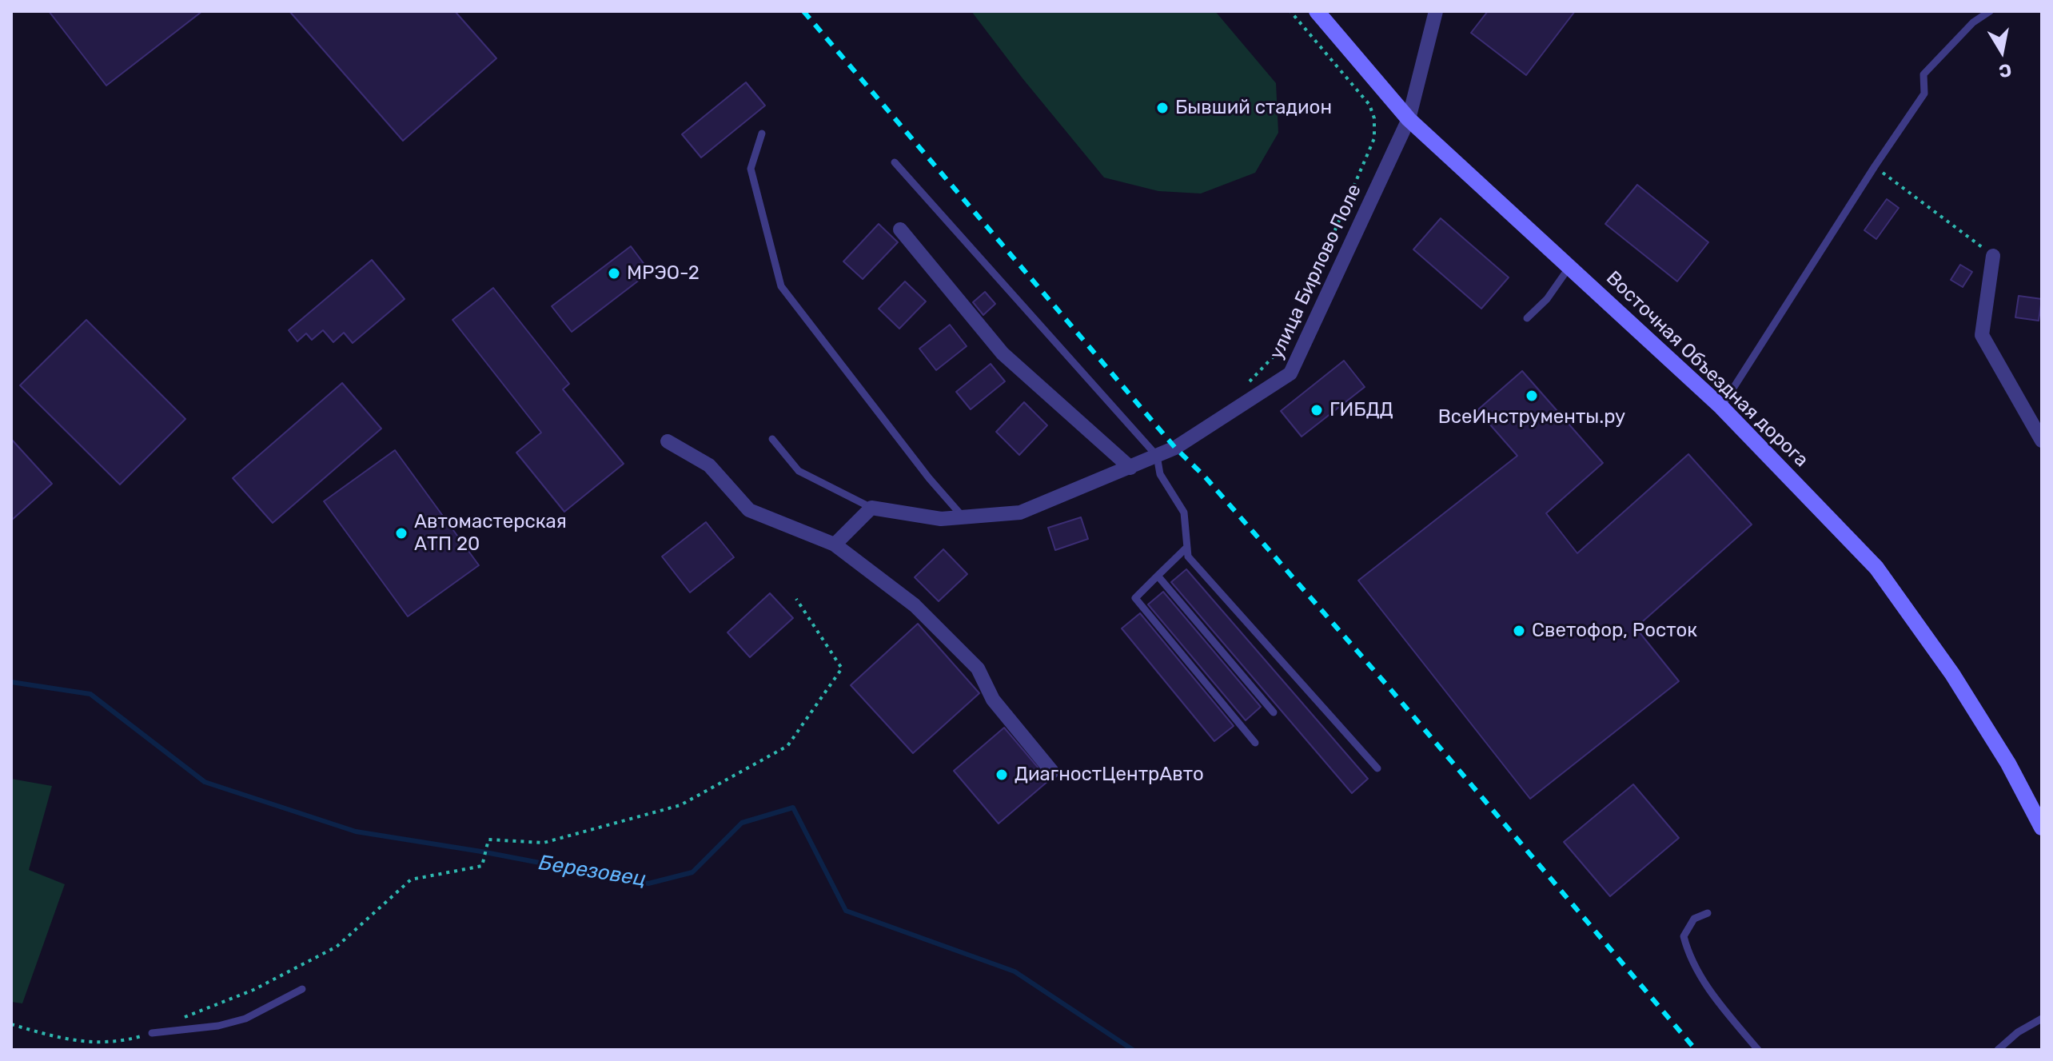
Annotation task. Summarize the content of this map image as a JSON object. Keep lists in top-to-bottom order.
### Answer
{
  "streets": {
    "main road": ["Восточная Объездная дорога"],
    "street": ["улица Бирлово Поле"]
  },
  "crossings": [
    ["улица Бирлово Поле", "Восточная Объездная дорога"]
  ],
  "water": ["Березовец"],
  "places": [
    "Бывший стадион",
    "МРЭО-2",
    "ВсеИнструменты.ру",
    "ГИБДД",
    "Автомастерская АТП 20",
    "Светофор, Росток",
    "ДиагностЦентрАвто"
  ],
  "north": "bottom"
}
